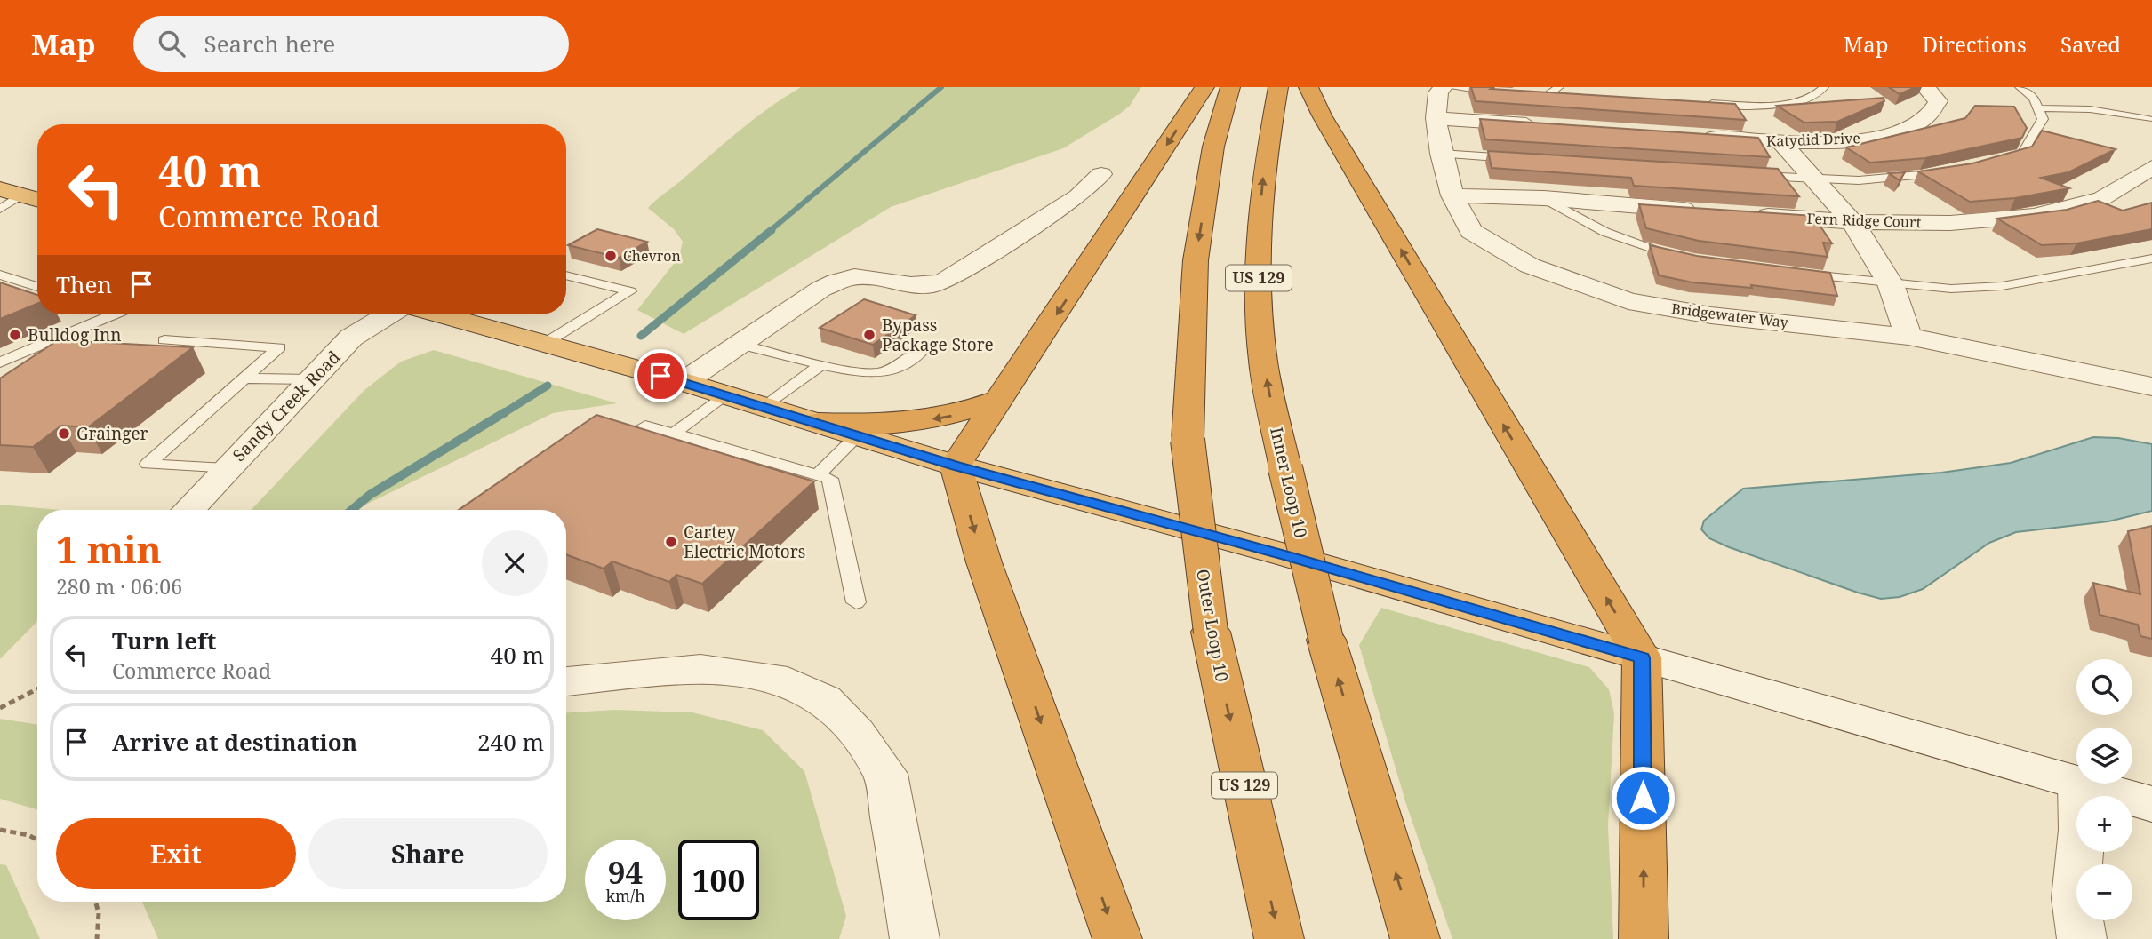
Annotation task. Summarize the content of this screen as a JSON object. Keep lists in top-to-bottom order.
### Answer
{
  "streets": {
    "highway": ["US 129", "Inner Loop 10", "Outer Loop 10"],
    "street": [
      "Katydid Drive",
      "Fern Ridge Court",
      "Bridgewater Way",
      "Sandy Creek Road"
    ]
  },
  "places": [
    "Chevron",
    "Bulldog Inn",
    "Bypass Package Store",
    "Grainger",
    "Cartey Electric Motors"
  ],
  "page": {
    "header": "Map",
    "search": "Search here",
    "nav": ["Map", "Directions", "Saved"],
    "turn": ["40 m", "Commerce Road"],
    "then": "Then",
    "heading": ["1 min", "280 m · 06:06"],
    "list": [
      {
        "name": "Turn left",
        "note": "Commerce Road",
        "value": "40 m"
      },
      {
        "name": "Arrive at destination",
        "value": "240 m"
      }
    ],
    "map_buttons": ["+", "−"],
    "buttons": ["Exit", "Share"],
    "speed": "94 km/h",
    "limit": "100"
  }
}
